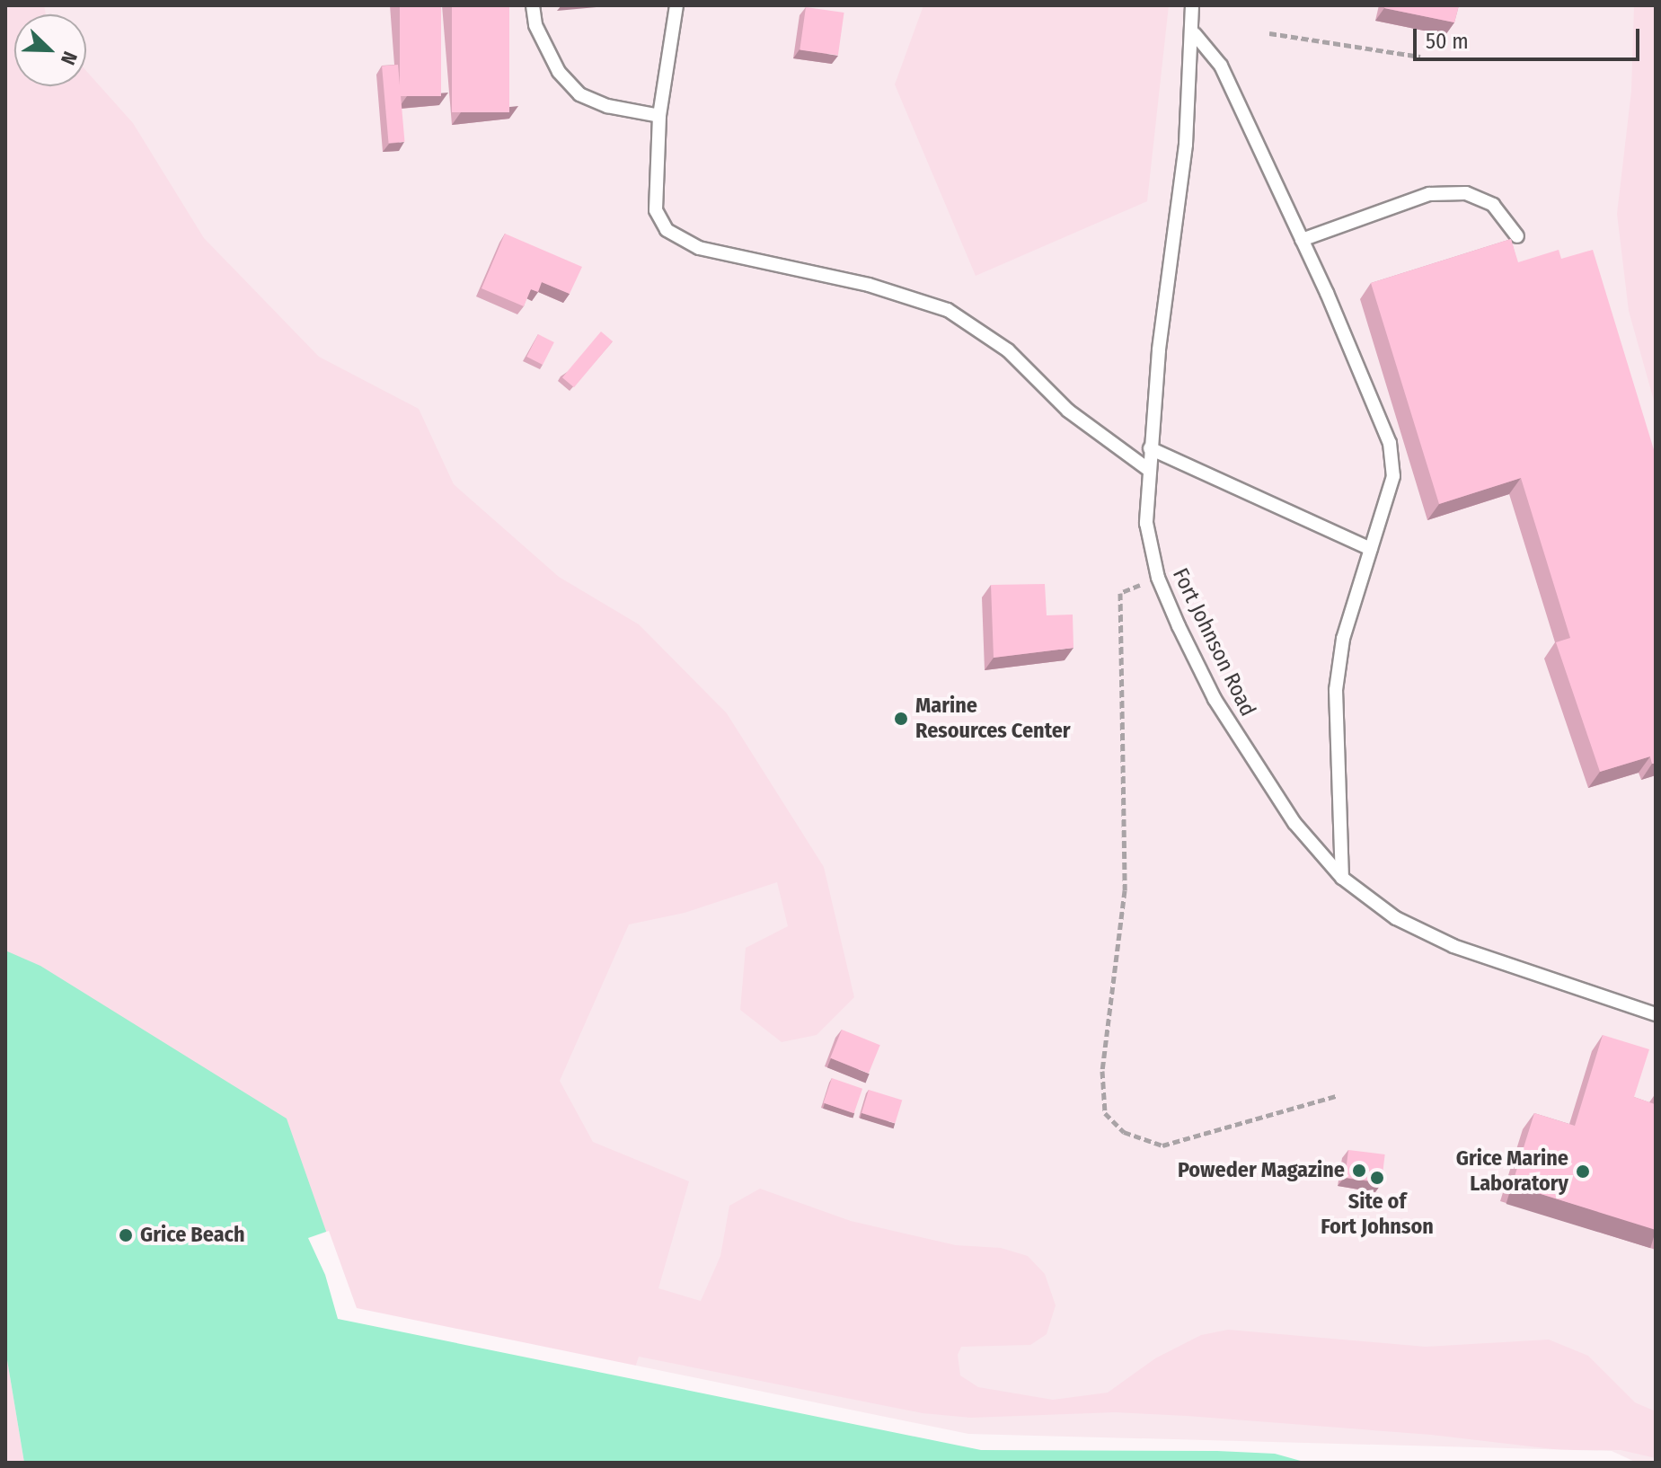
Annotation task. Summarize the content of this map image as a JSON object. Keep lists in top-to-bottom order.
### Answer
{
  "streets": {
    "lane": ["Fort Johnson Road"]
  },
  "places": [
    "Marine Resources Center",
    "Poweder Magazine",
    "Grice Marine Laboratory",
    "Site of Fort Johnson",
    "Grice Beach"
  ],
  "scale_bar": "50 m",
  "north": "bottom right"
}
